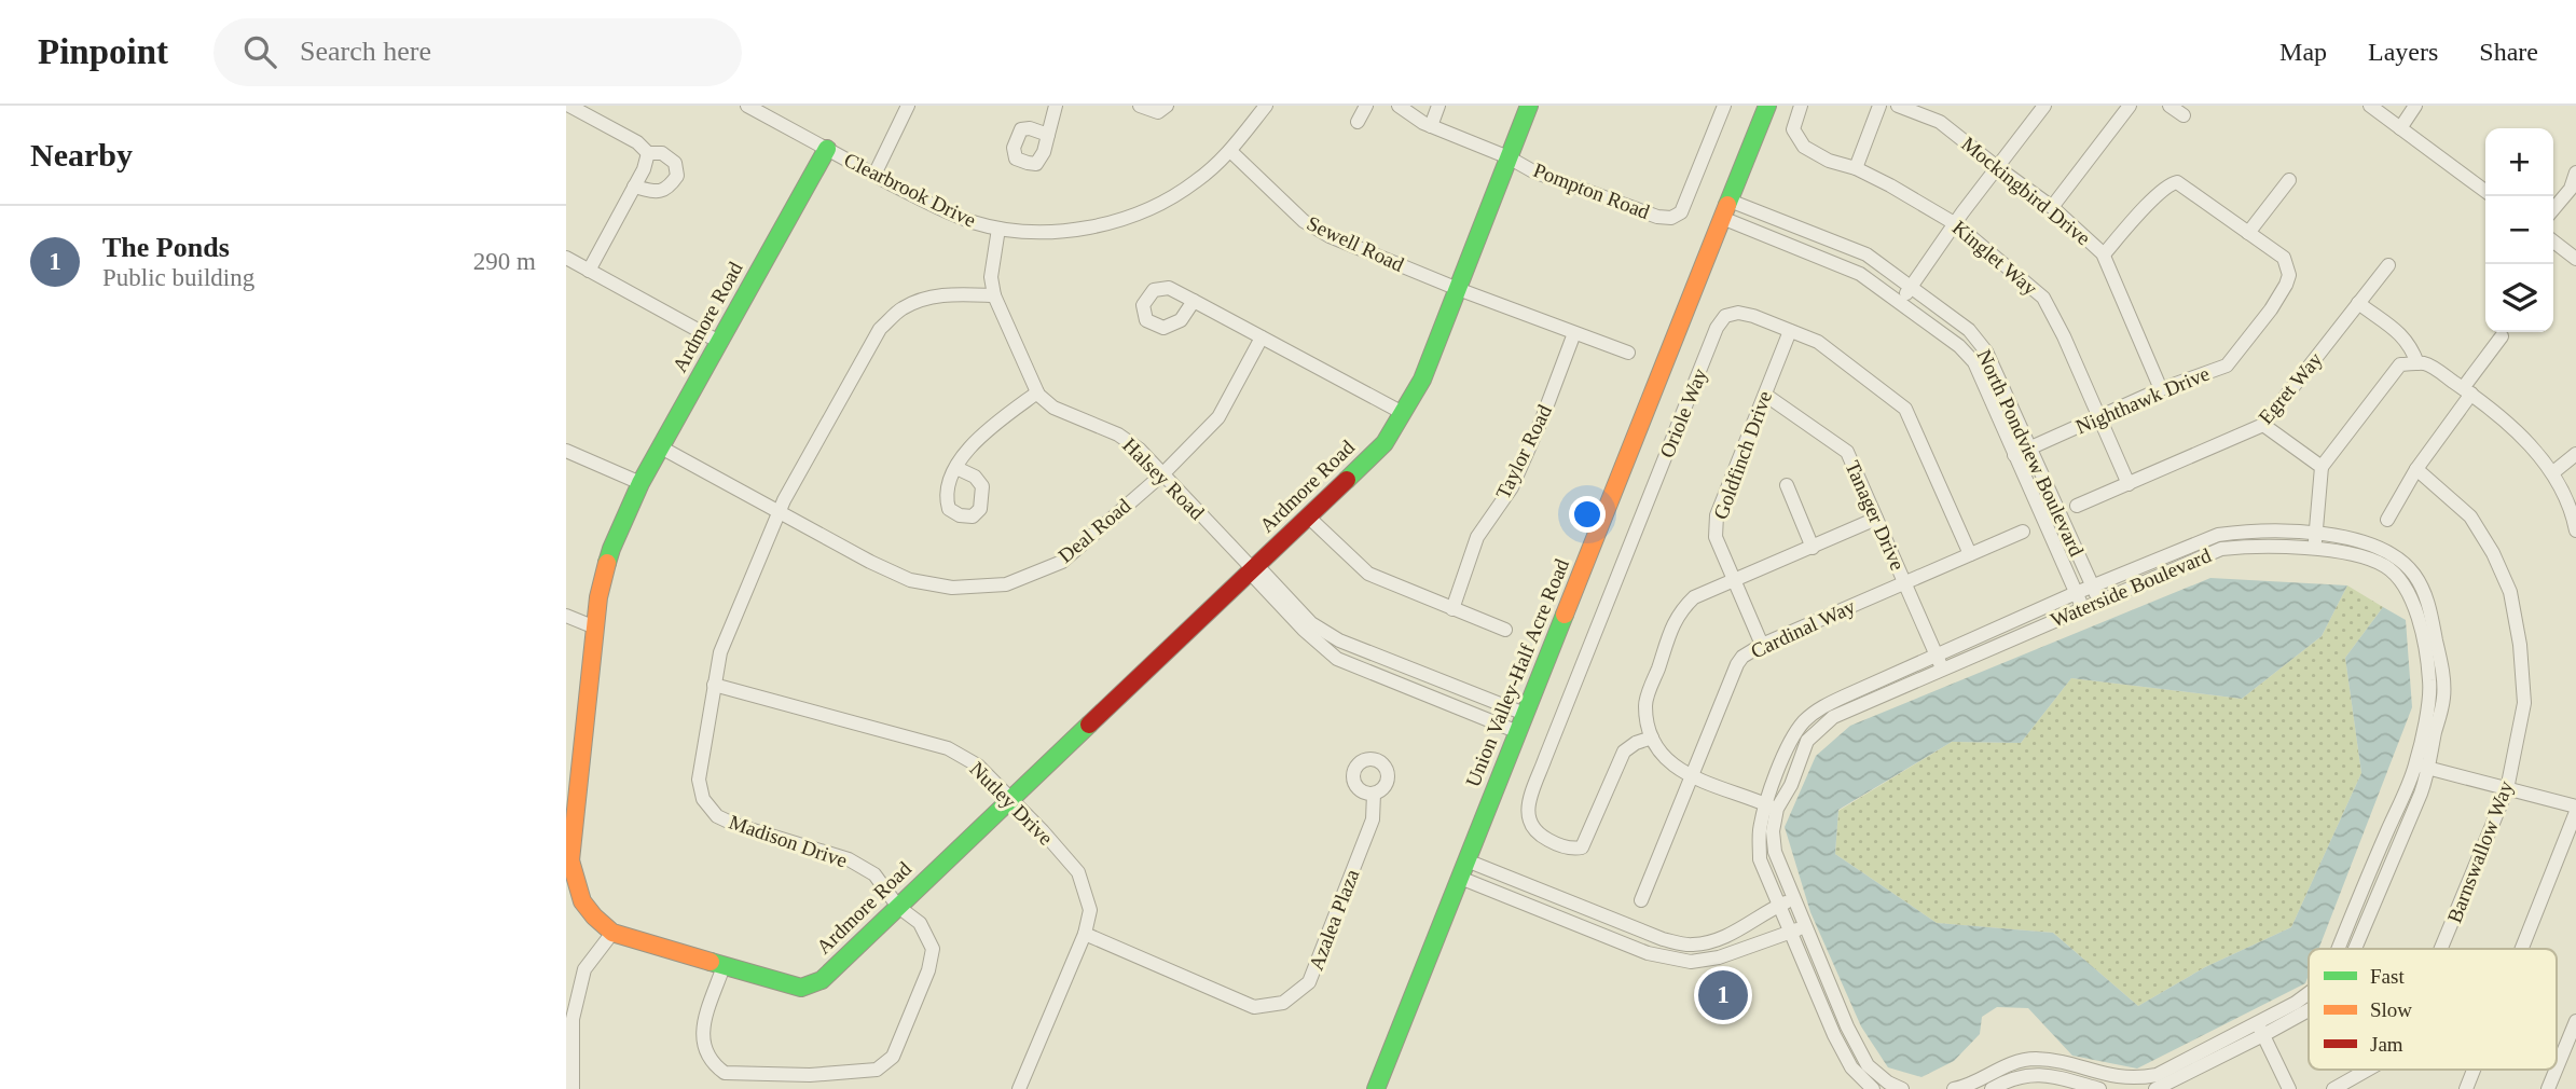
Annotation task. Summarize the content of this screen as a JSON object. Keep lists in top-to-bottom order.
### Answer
{
  "streets": {
    "street": [
      "Clearbrook Drive",
      "Pompton Road",
      "Mockingbird Drive",
      "Sewell Road",
      "Kinglet Way",
      "Ardmore Road",
      "Egret Way",
      "Nighthawk Drive",
      "Oriole Way",
      "Taylor Road",
      "North Pondview Boulevard",
      "Goldfinch Drive",
      "Halsey Road",
      "Tanager Drive",
      "Deal Road",
      "Waterside Boulevard",
      "Cardinal Way",
      "Union Valley-Half Acre Road",
      "Nutley Drive",
      "Madison Drive",
      "Barnswallow Way",
      "Azalea Plaza"
    ]
  },
  "crossings": [
    ["Clearbrook Drive", "Sewell Road"],
    ["Clearbrook Drive", "Ardmore Road"],
    ["Pompton Road", "Ardmore Road"],
    ["Mockingbird Drive", "Nighthawk Drive"],
    ["Sewell Road", "Ardmore Road"],
    ["Sewell Road", "Taylor Road"],
    ["Kinglet Way", "Egret Way"],
    ["Kinglet Way", "Nighthawk Drive"],
    ["Ardmore Road", "Halsey Road"],
    ["Ardmore Road", "Deal Road"],
    ["Ardmore Road", "Nutley Drive"],
    ["Ardmore Road", "Madison Drive"],
    ["Nighthawk Drive", "North Pondview Boulevard"],
    ["Oriole Way", "Goldfinch Drive"],
    ["Oriole Way", "Cardinal Way"],
    ["North Pondview Boulevard", "Waterside Boulevard"],
    ["North Pondview Boulevard", "Union Valley-Half Acre Road"],
    ["Goldfinch Drive", "Tanager Drive"],
    ["Goldfinch Drive", "Cardinal Way"],
    ["Halsey Road", "Deal Road"],
    ["Halsey Road", "Union Valley-Half Acre Road"],
    ["Tanager Drive", "Waterside Boulevard"],
    ["Tanager Drive", "Cardinal Way"],
    ["Deal Road", "Madison Drive"],
    ["Nutley Drive", "Madison Drive"],
    ["Nutley Drive", "Azalea Plaza"]
  ],
  "legend": ["Fast", "Slow", "Jam"],
  "page": {
    "header": "Pinpoint",
    "search": "Search here",
    "nav": ["Map", "Layers", "Share"],
    "heading": "Nearby",
    "map_buttons": ["+", "−"],
    "list": [
      {
        "mark": "1",
        "name": "The Ponds",
        "note": "Public building",
        "value": "290 m"
      }
    ],
    "pins": "1"
  }
}
